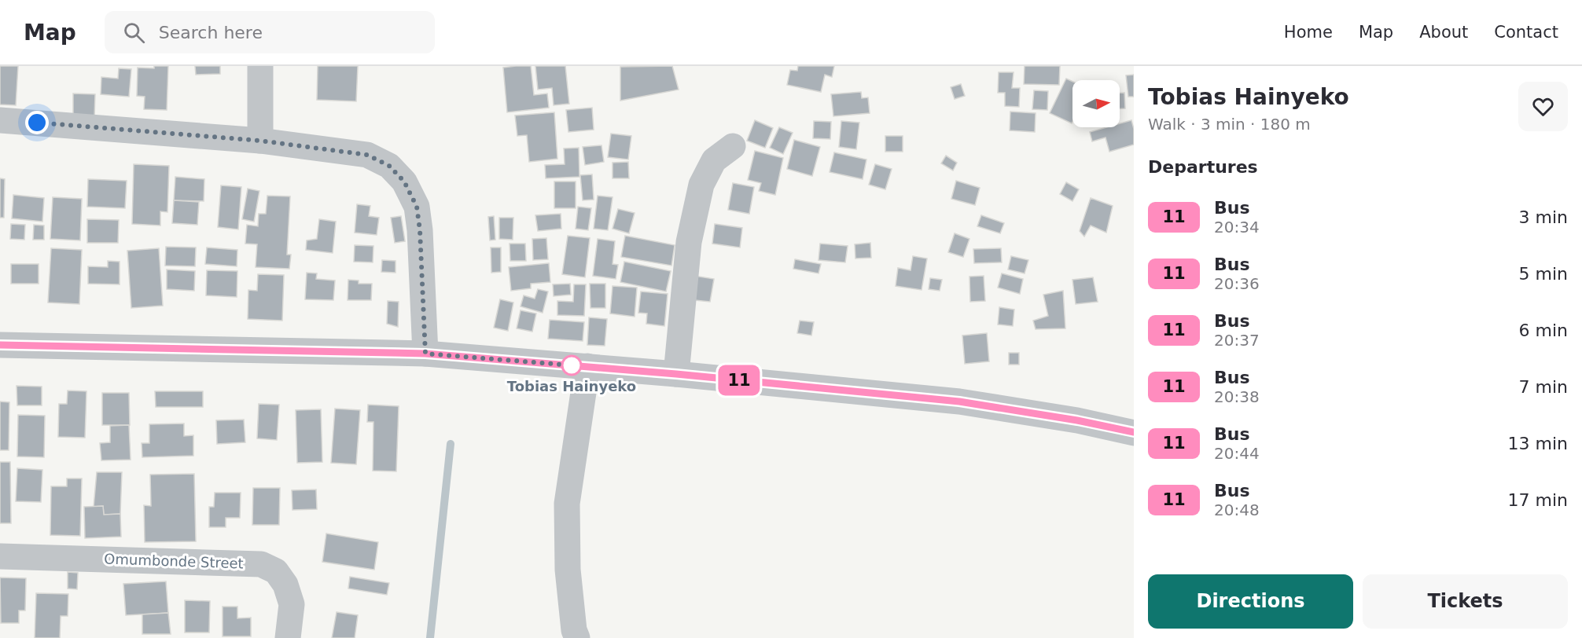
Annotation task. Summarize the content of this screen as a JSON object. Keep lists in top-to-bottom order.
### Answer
{
  "streets": {
    "street": ["Omumbonde Street"]
  },
  "places": ["Tobias Hainyeko"],
  "lines": ["bus line 11"],
  "north": "right",
  "page": {
    "header": "Map",
    "search": "Search here",
    "nav": [
      "Home",
      "Map",
      "About",
      "Contact"
    ],
    "on_map": "11",
    "heading": [
      ["Tobias Hainyeko", "Walk · 3 min · 180 m"],
      "Departures"
    ],
    "list": [
      {
        "mark": "11",
        "name": "Bus",
        "note": "20:34",
        "value": "3 min"
      },
      {
        "mark": "11",
        "name": "Bus",
        "note": "20:36",
        "value": "5 min"
      },
      {
        "mark": "11",
        "name": "Bus",
        "note": "20:37",
        "value": "6 min"
      },
      {
        "mark": "11",
        "name": "Bus",
        "note": "20:38",
        "value": "7 min"
      },
      {
        "mark": "11",
        "name": "Bus",
        "note": "20:44",
        "value": "13 min"
      },
      {
        "mark": "11",
        "name": "Bus",
        "note": "20:48",
        "value": "17 min"
      }
    ],
    "buttons": ["Directions", "Tickets"]
  }
}
